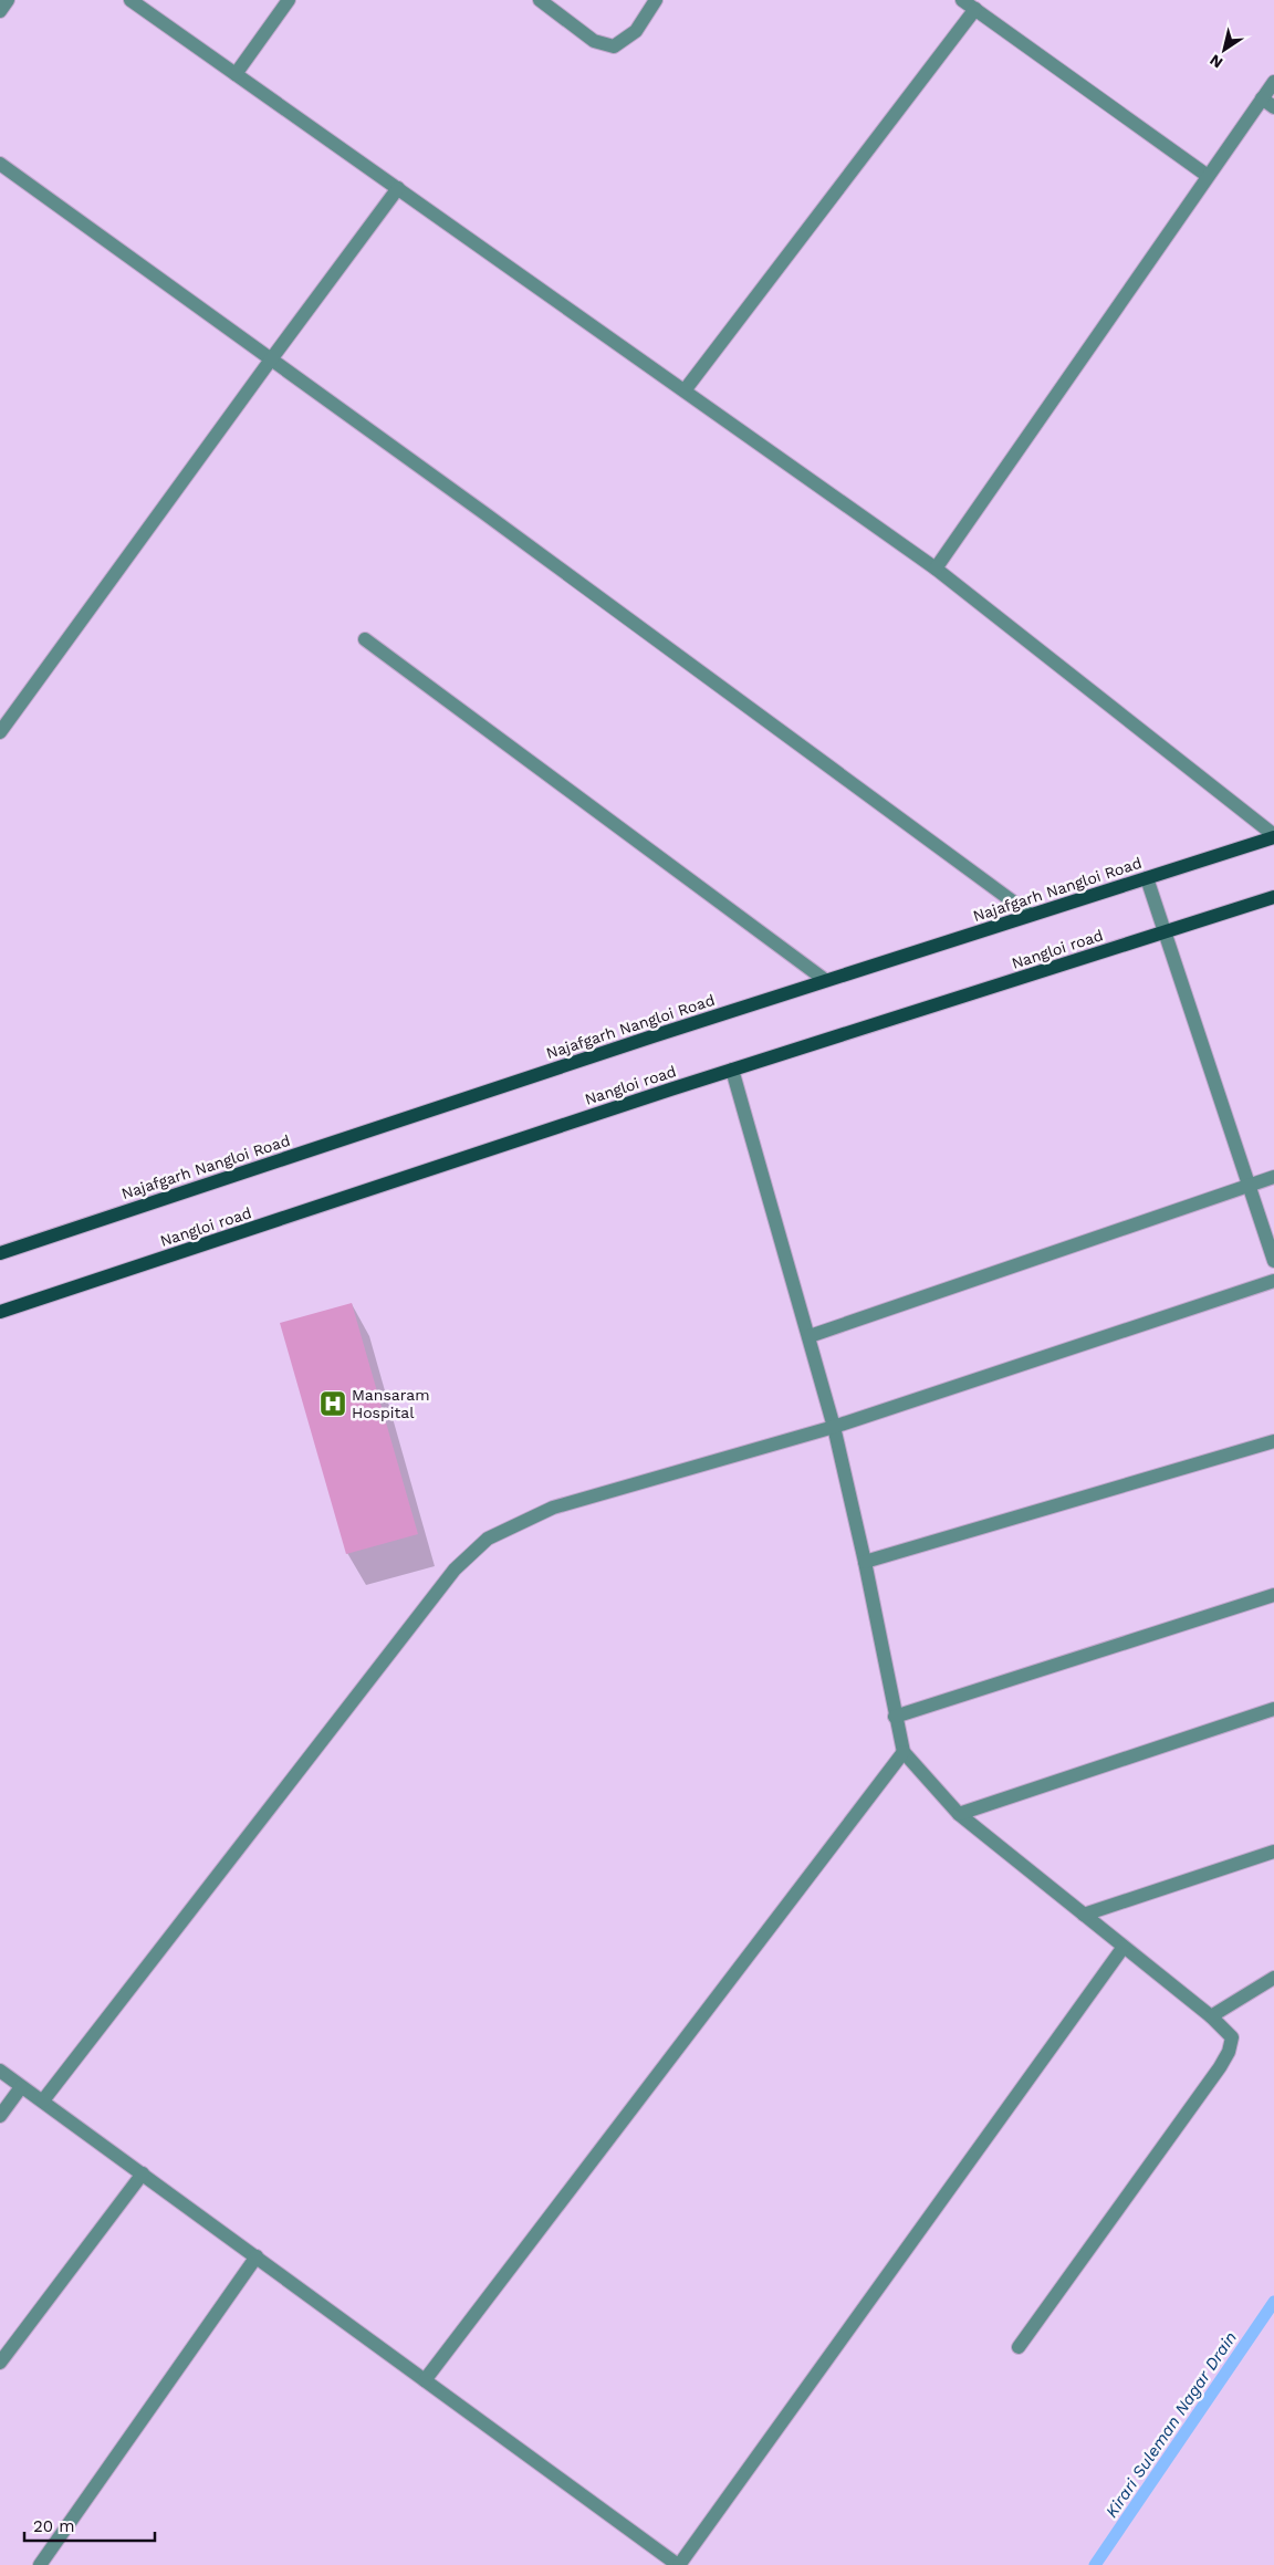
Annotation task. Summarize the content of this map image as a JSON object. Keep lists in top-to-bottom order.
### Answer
{
  "streets": {
    "main road": ["Najafgarh Nangloi Road", "Nangloi road"]
  },
  "water": ["Kirari Suleman Nagar Drain"],
  "places": {
    "hospital": ["Mansaram Hospital"]
  },
  "scale_bar": "20 m",
  "north": "bottom left"
}
